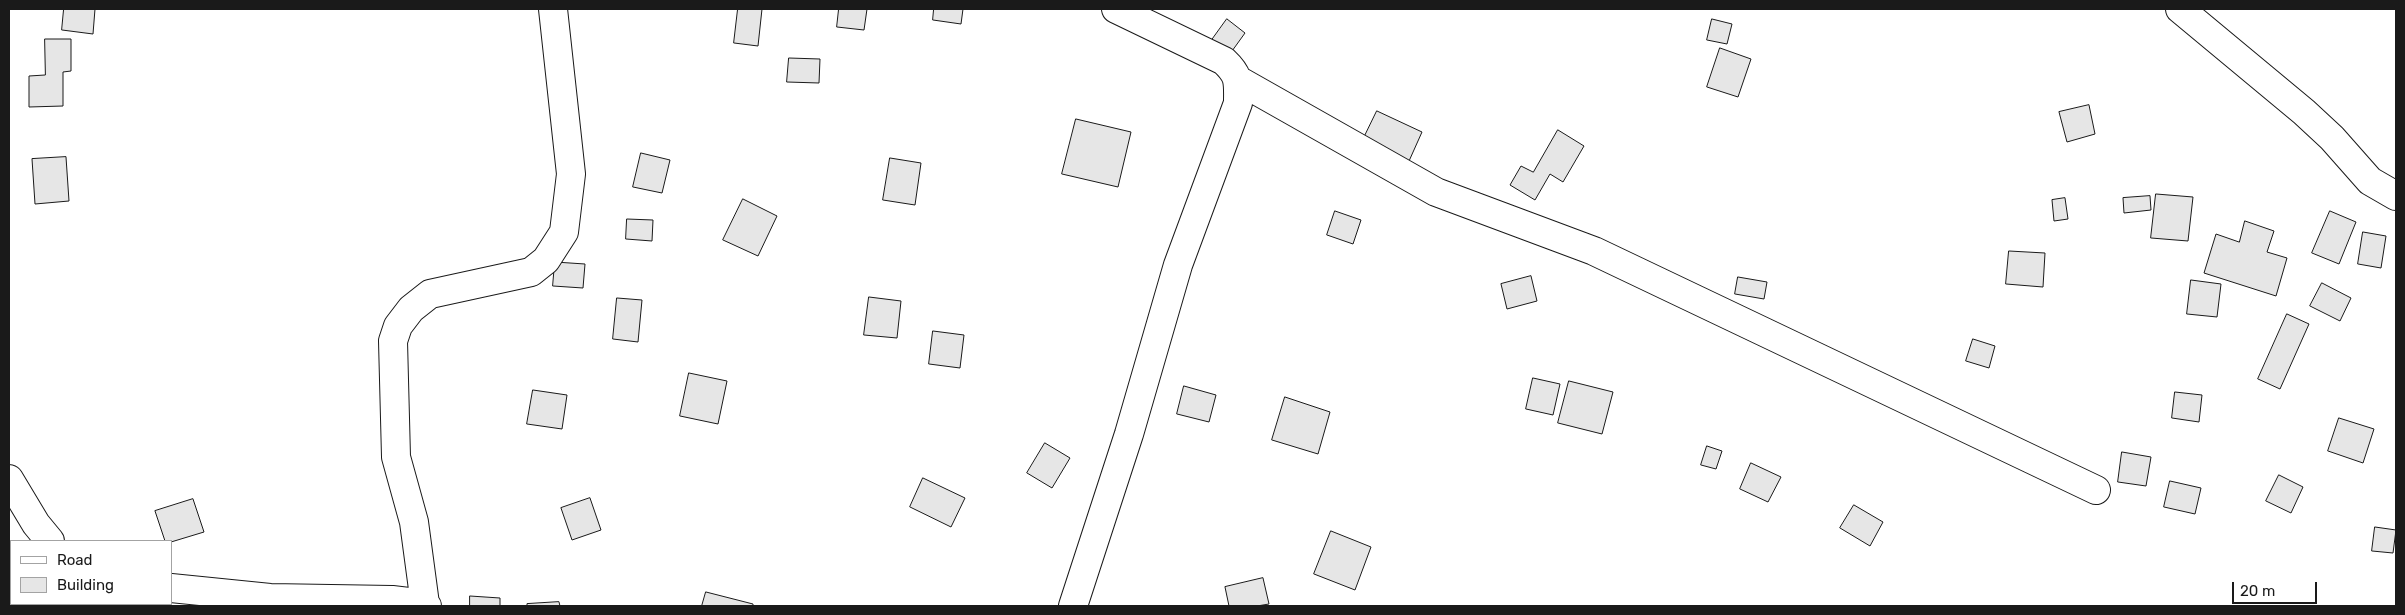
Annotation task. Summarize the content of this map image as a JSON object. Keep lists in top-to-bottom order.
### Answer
{
  "legend": ["Road", "Building"],
  "scale_bar": "20 m"
}
